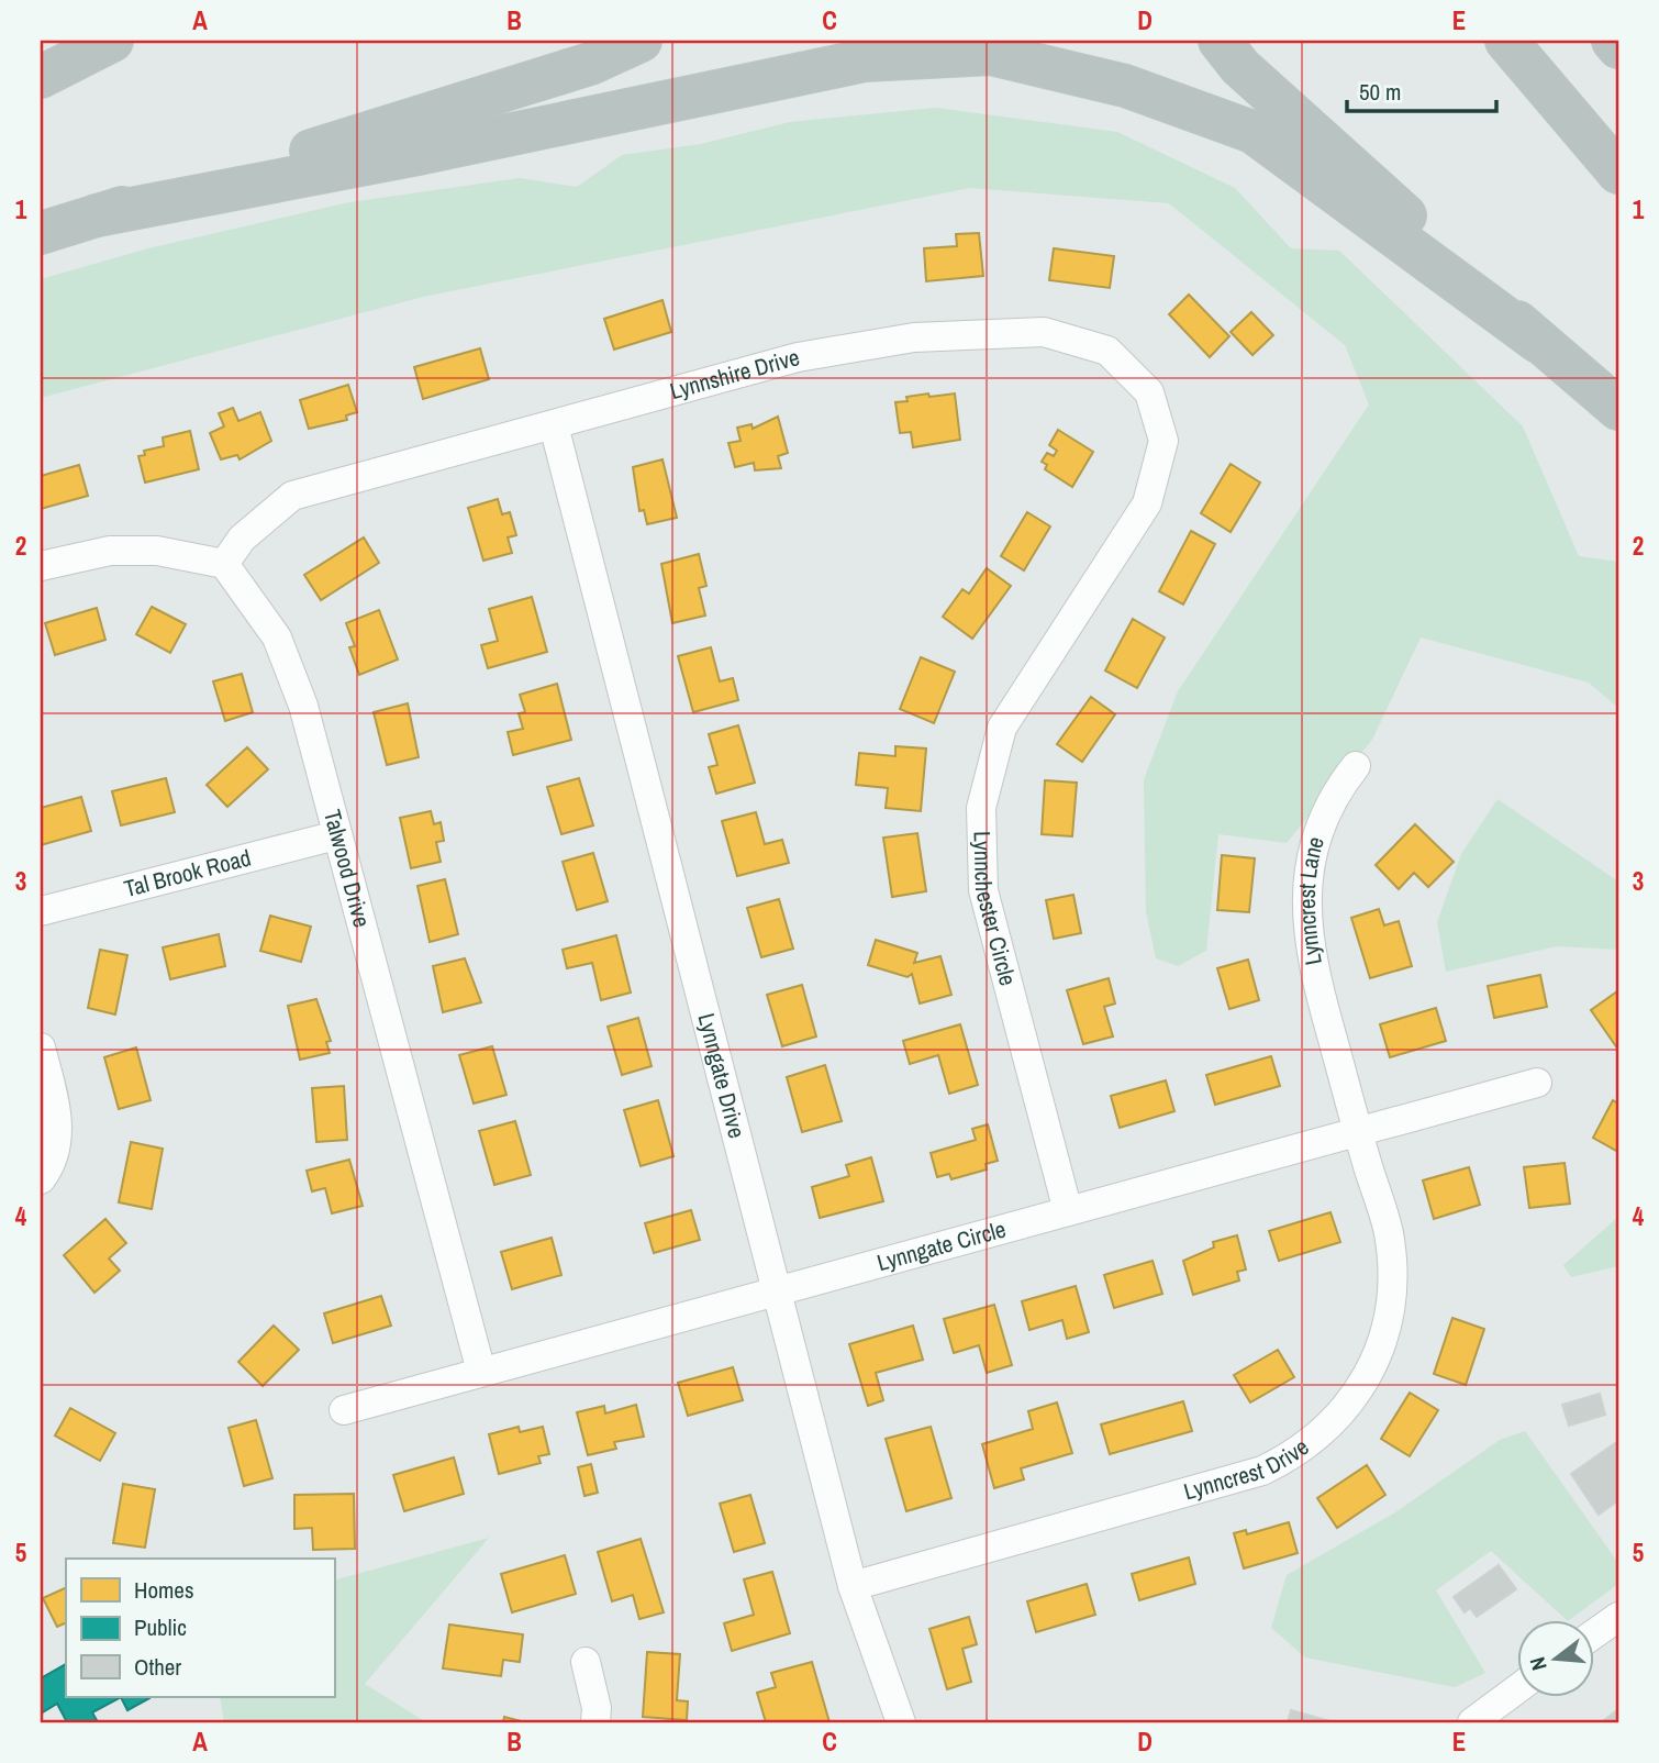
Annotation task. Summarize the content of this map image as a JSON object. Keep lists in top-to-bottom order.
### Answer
{
  "streets": {
    "street": [
      "Lynnshire Drive",
      "Talwood Drive",
      "Tal Brook Road",
      "Lynncrest Lane",
      "Lynnchester Circle",
      "Lynngate Drive",
      "Lynngate Circle",
      "Lynncrest Drive"
    ]
  },
  "crossings": [
    ["Lynnshire Drive", "Talwood Drive"],
    ["Lynnshire Drive", "Lynnchester Circle"],
    ["Lynnshire Drive", "Lynngate Drive"],
    ["Talwood Drive", "Tal Brook Road"],
    ["Talwood Drive", "Lynngate Circle"],
    ["Lynncrest Lane", "Lynngate Circle"],
    ["Lynncrest Lane", "Lynncrest Drive"],
    ["Lynnchester Circle", "Lynngate Circle"],
    ["Lynngate Drive", "Lynngate Circle"],
    ["Lynngate Drive", "Lynncrest Drive"],
    ["Lynngate Circle", "Lynncrest Drive"]
  ],
  "legend": ["Homes", "Public", "Other"],
  "scale_bar": "50 m",
  "north": "left",
  "grid": {
    "columns": [
      "A",
      "B",
      "C",
      "D",
      "E"
    ],
    "rows": [
      "1",
      "2",
      "3",
      "4",
      "5"
    ]
  }
}
